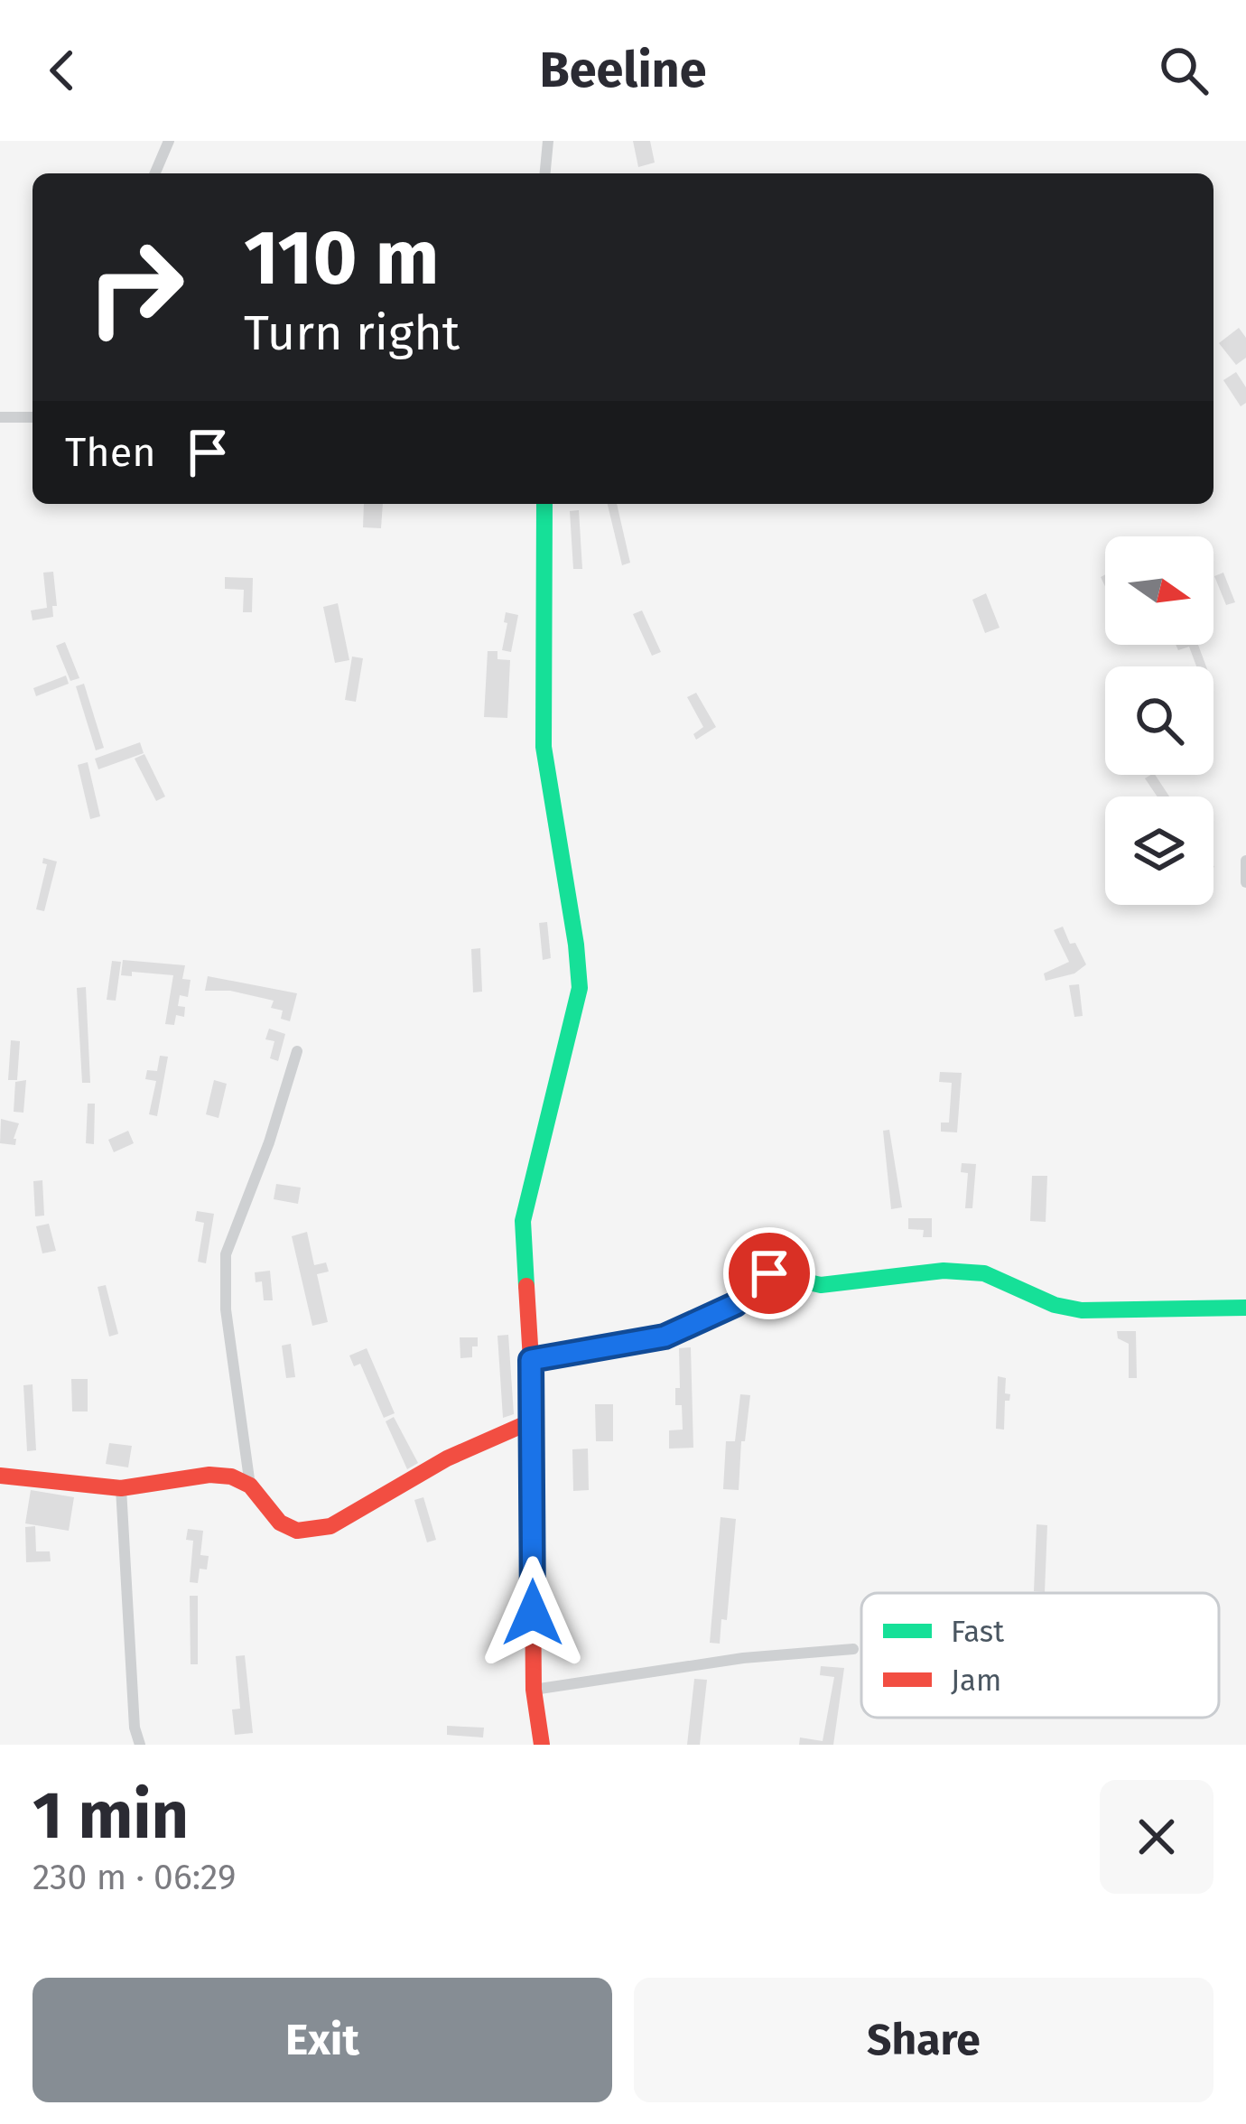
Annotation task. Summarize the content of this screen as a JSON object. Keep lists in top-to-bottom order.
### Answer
{
  "legend": ["Fast", "Jam"],
  "north": "right",
  "page": {
    "header": "Beeline",
    "turn": ["110 m", "Turn right"],
    "then": "Then",
    "heading": ["1 min", "230 m · 06:29"],
    "buttons": ["Exit", "Share"]
  }
}
